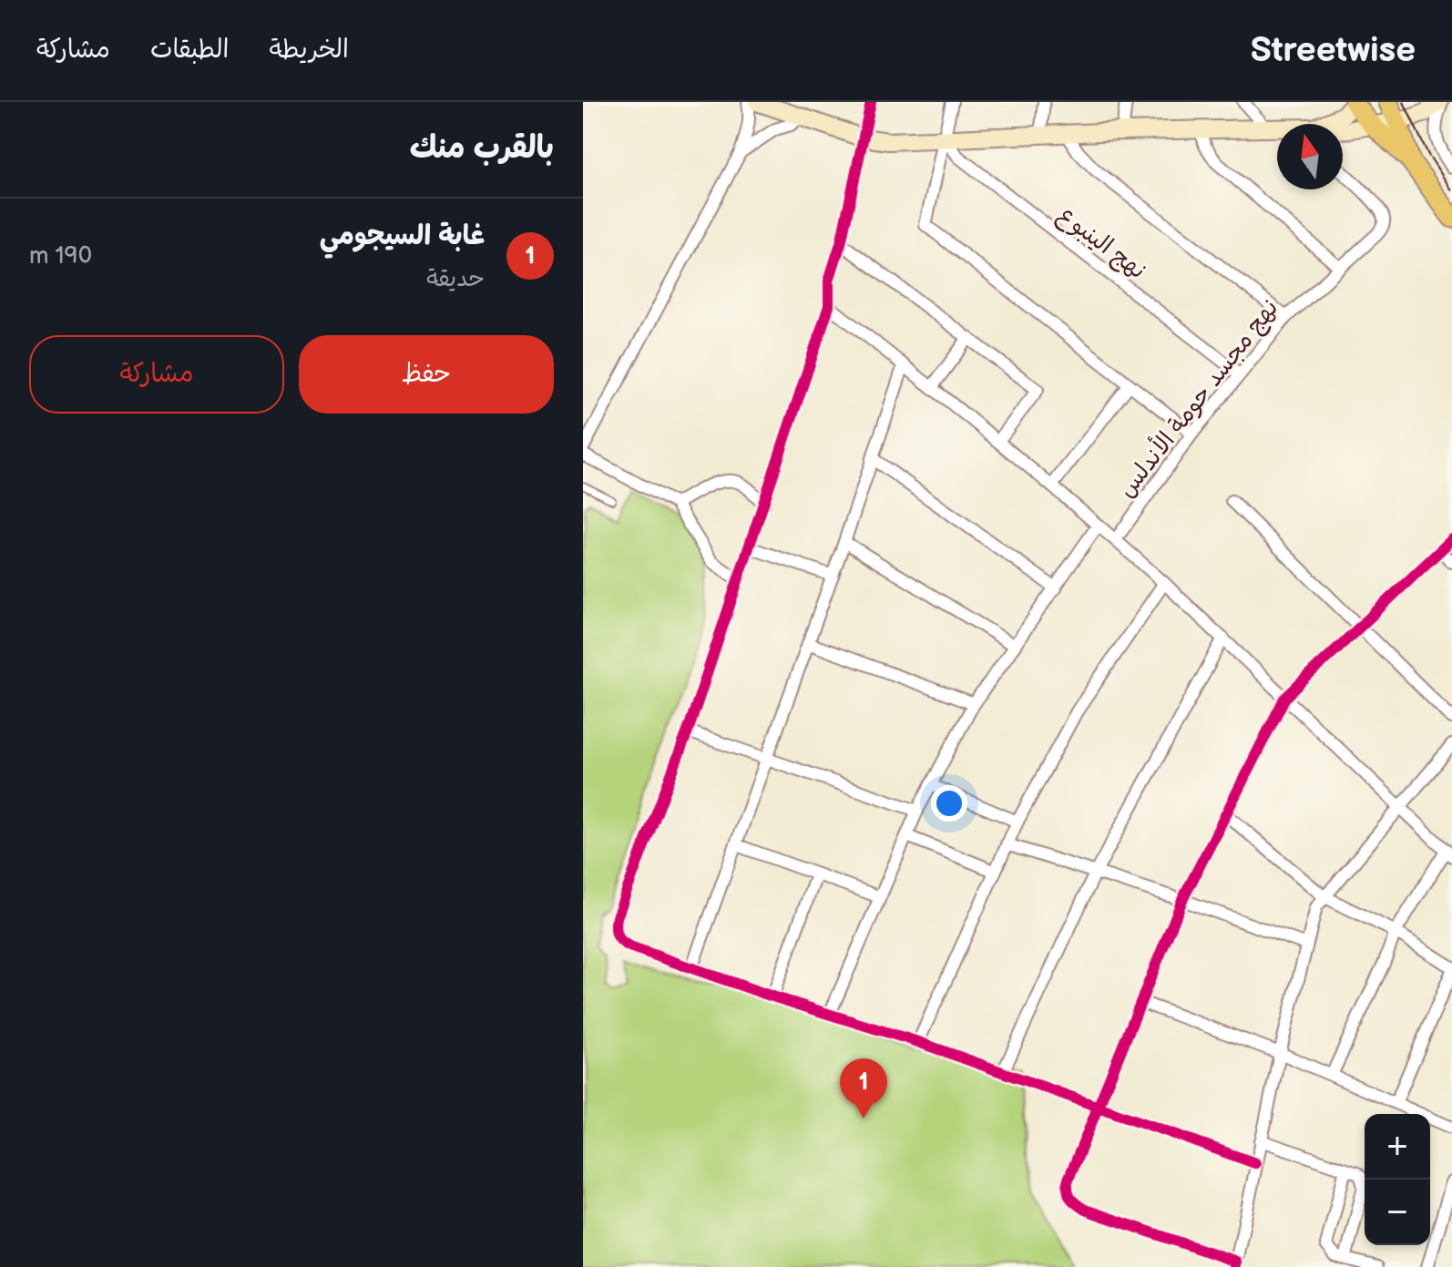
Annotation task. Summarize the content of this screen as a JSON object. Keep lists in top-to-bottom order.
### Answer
{
  "streets": {
    "street": ["نهج الينبوع", "نهج مجسد حومة الأندلس"]
  },
  "crossings": [
    ["نهج الينبوع", "نهج مجسد حومة الأندلس"]
  ],
  "north": "top",
  "page": {
    "header": "Streetwise",
    "nav": ["الخريطة", "الطبقات", "مشاركة"],
    "heading": "بالقرب منك",
    "list": [
      {
        "mark": "1",
        "name": "غابة السيجومي",
        "note": "حديقة",
        "value": "190 m"
      }
    ],
    "buttons": ["حفظ", "مشاركة"],
    "pins": "1",
    "map_buttons": ["+", "−"]
  }
}
